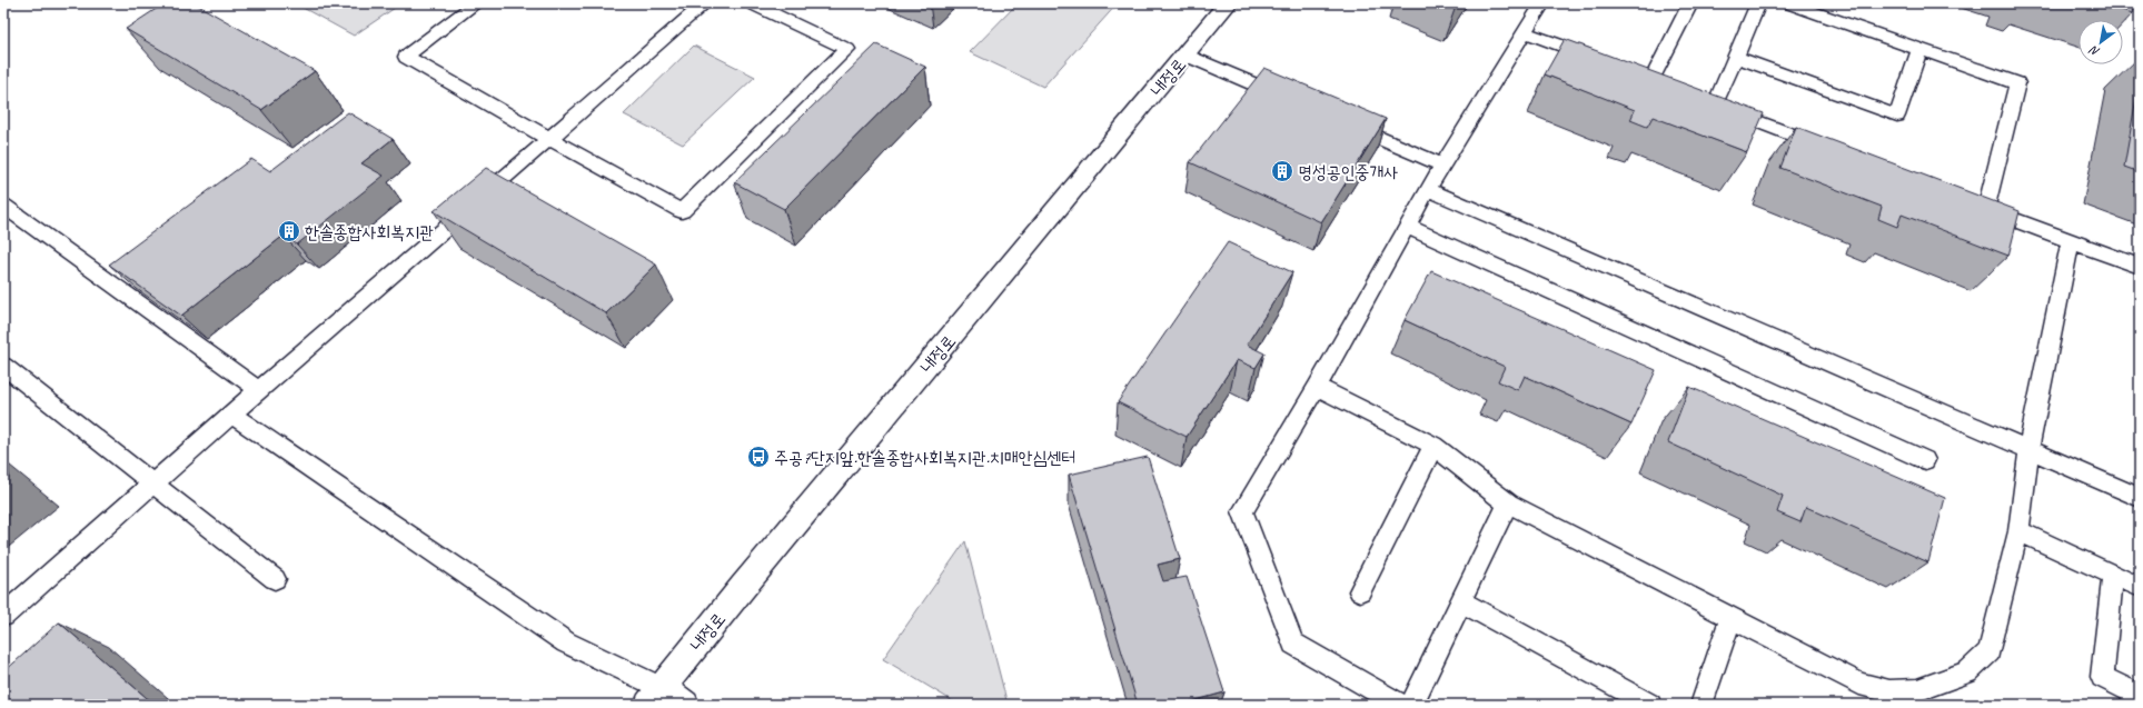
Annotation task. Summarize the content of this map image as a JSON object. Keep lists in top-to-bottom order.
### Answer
{
  "streets": {
    "street": ["내정로"]
  },
  "places": {
    "building": ["명성공인중개사", "한솔종합사회복지관"],
    "bus stop": ["주공7단지앞.한솔종합사회복지관.치매안심센터"]
  },
  "north": "bottom left"
}
